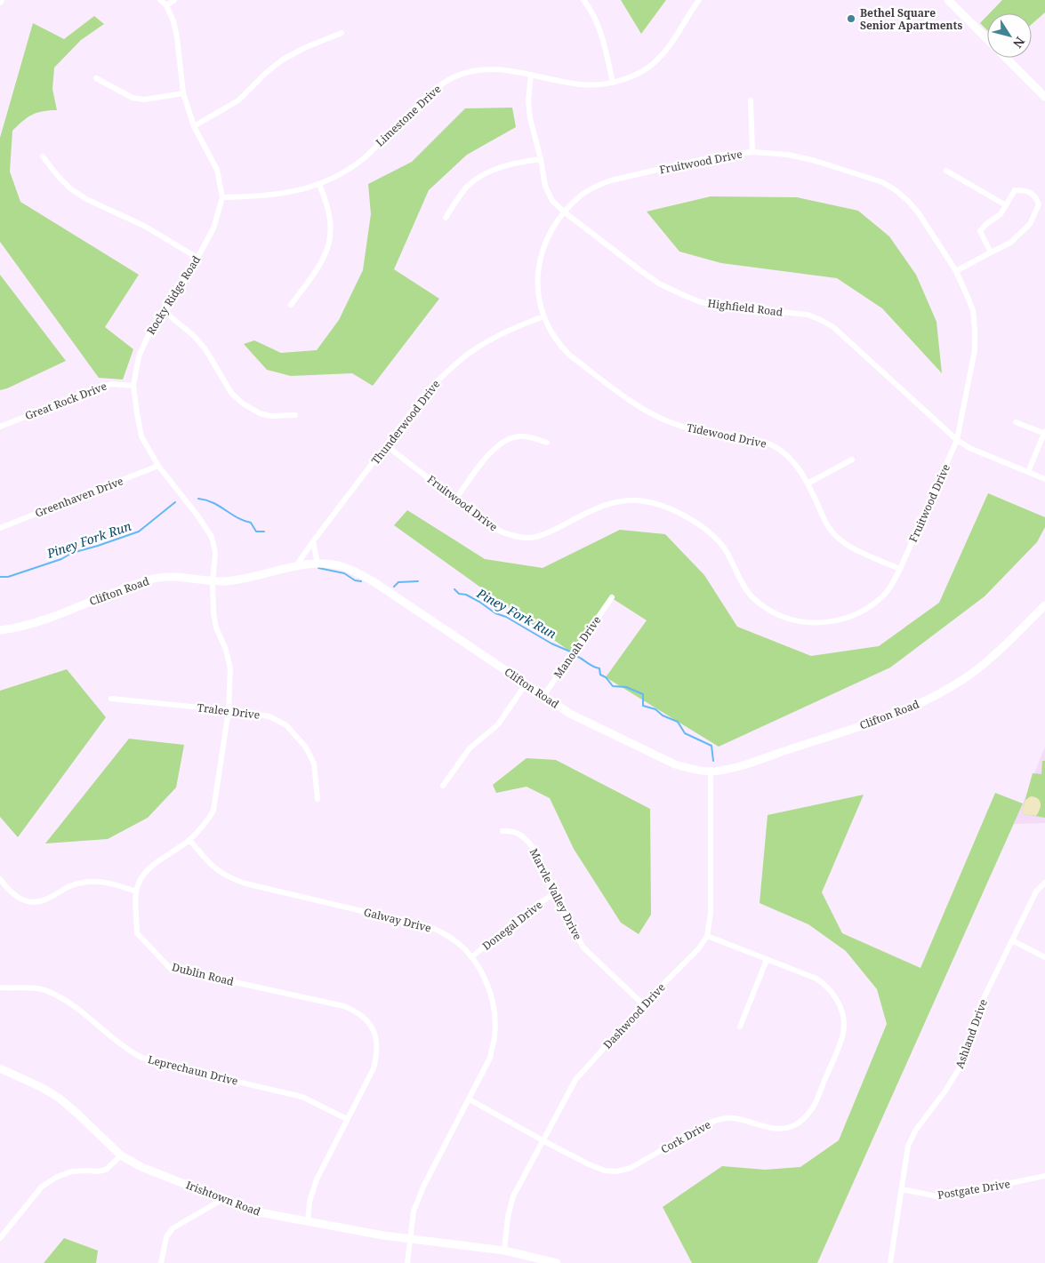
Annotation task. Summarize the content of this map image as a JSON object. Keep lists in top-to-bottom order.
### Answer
{
  "streets": {
    "main road": ["Clifton Road", "Irishtown Road"],
    "street": [
      "Limestone Drive",
      "Fruitwood Drive",
      "Rocky Ridge Road",
      "Highfield Road",
      "Great Rock Drive",
      "Thunderwood Drive",
      "Tidewood Drive",
      "Greenhaven Drive",
      "Manoah Drive",
      "Tralee Drive",
      "Marvle Valley Drive",
      "Galway Drive",
      "Donegal Drive",
      "Dublin Road",
      "Dashwood Drive",
      "Ashland Drive",
      "Leprechaun Drive",
      "Cork Drive",
      "Postgate Drive"
    ]
  },
  "crossings": [
    ["Limestone Drive", "Rocky Ridge Road"],
    ["Limestone Drive", "Highfield Road"],
    ["Fruitwood Drive", "Highfield Road"],
    ["Fruitwood Drive", "Thunderwood Drive"],
    ["Fruitwood Drive", "Tidewood Drive"],
    ["Rocky Ridge Road", "Great Rock Drive"],
    ["Rocky Ridge Road", "Greenhaven Drive"],
    ["Rocky Ridge Road", "Clifton Road"],
    ["Rocky Ridge Road", "Dublin Road"],
    ["Highfield Road", "Tidewood Drive"],
    ["Thunderwood Drive", "Tidewood Drive"],
    ["Thunderwood Drive", "Clifton Road"],
    ["Clifton Road", "Manoah Drive"],
    ["Clifton Road", "Dublin Road"],
    ["Tralee Drive", "Dublin Road"],
    ["Marvle Valley Drive", "Donegal Drive"],
    ["Marvle Valley Drive", "Dashwood Drive"],
    ["Galway Drive", "Donegal Drive"],
    ["Galway Drive", "Dublin Road"],
    ["Galway Drive", "Cork Drive"],
    ["Galway Drive", "Irishtown Road"],
    ["Dublin Road", "Leprechaun Drive"],
    ["Dublin Road", "Irishtown Road"],
    ["Dashwood Drive", "Cork Drive"],
    ["Dashwood Drive", "Irishtown Road"],
    ["Ashland Drive", "Postgate Drive"]
  ],
  "water": ["Piney Fork Run"],
  "places": ["Bethel Square Senior Apartments"],
  "north": "bottom right"
}
